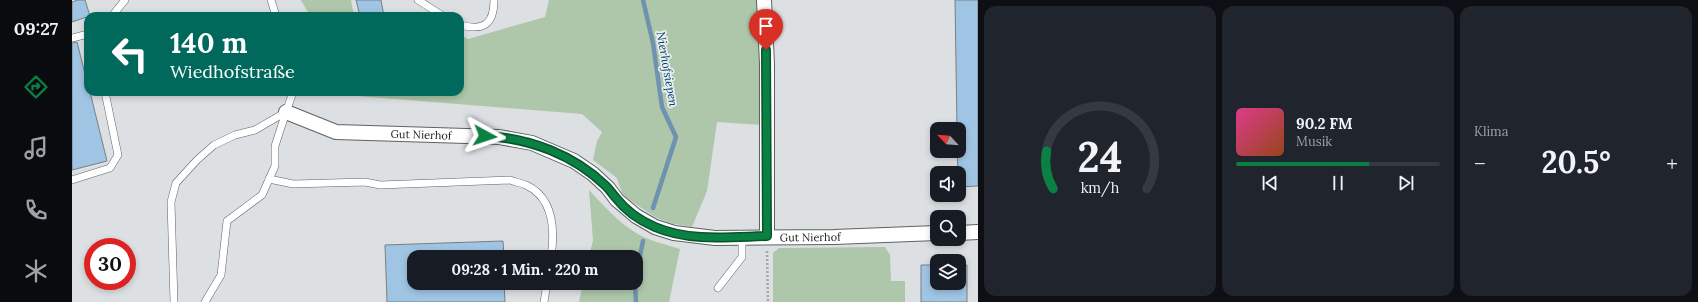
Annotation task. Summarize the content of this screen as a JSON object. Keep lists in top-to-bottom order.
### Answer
{
  "streets": {
    "street": ["Gut Nierhof"]
  },
  "water": ["Nierhofsiepen"],
  "north": "top left",
  "page": {
    "tabs": "09:27",
    "tile": "Klima",
    "turn": ["140 m", "Wiedhofstraße"],
    "song": ["90.2 FM", "Musik"],
    "heat": ["−", "20.5°", "+"],
    "limit": "30",
    "trip": "09:28 · 1 Min. · 220 m",
    "gauge": ["24", "km/h"]
  }
}
